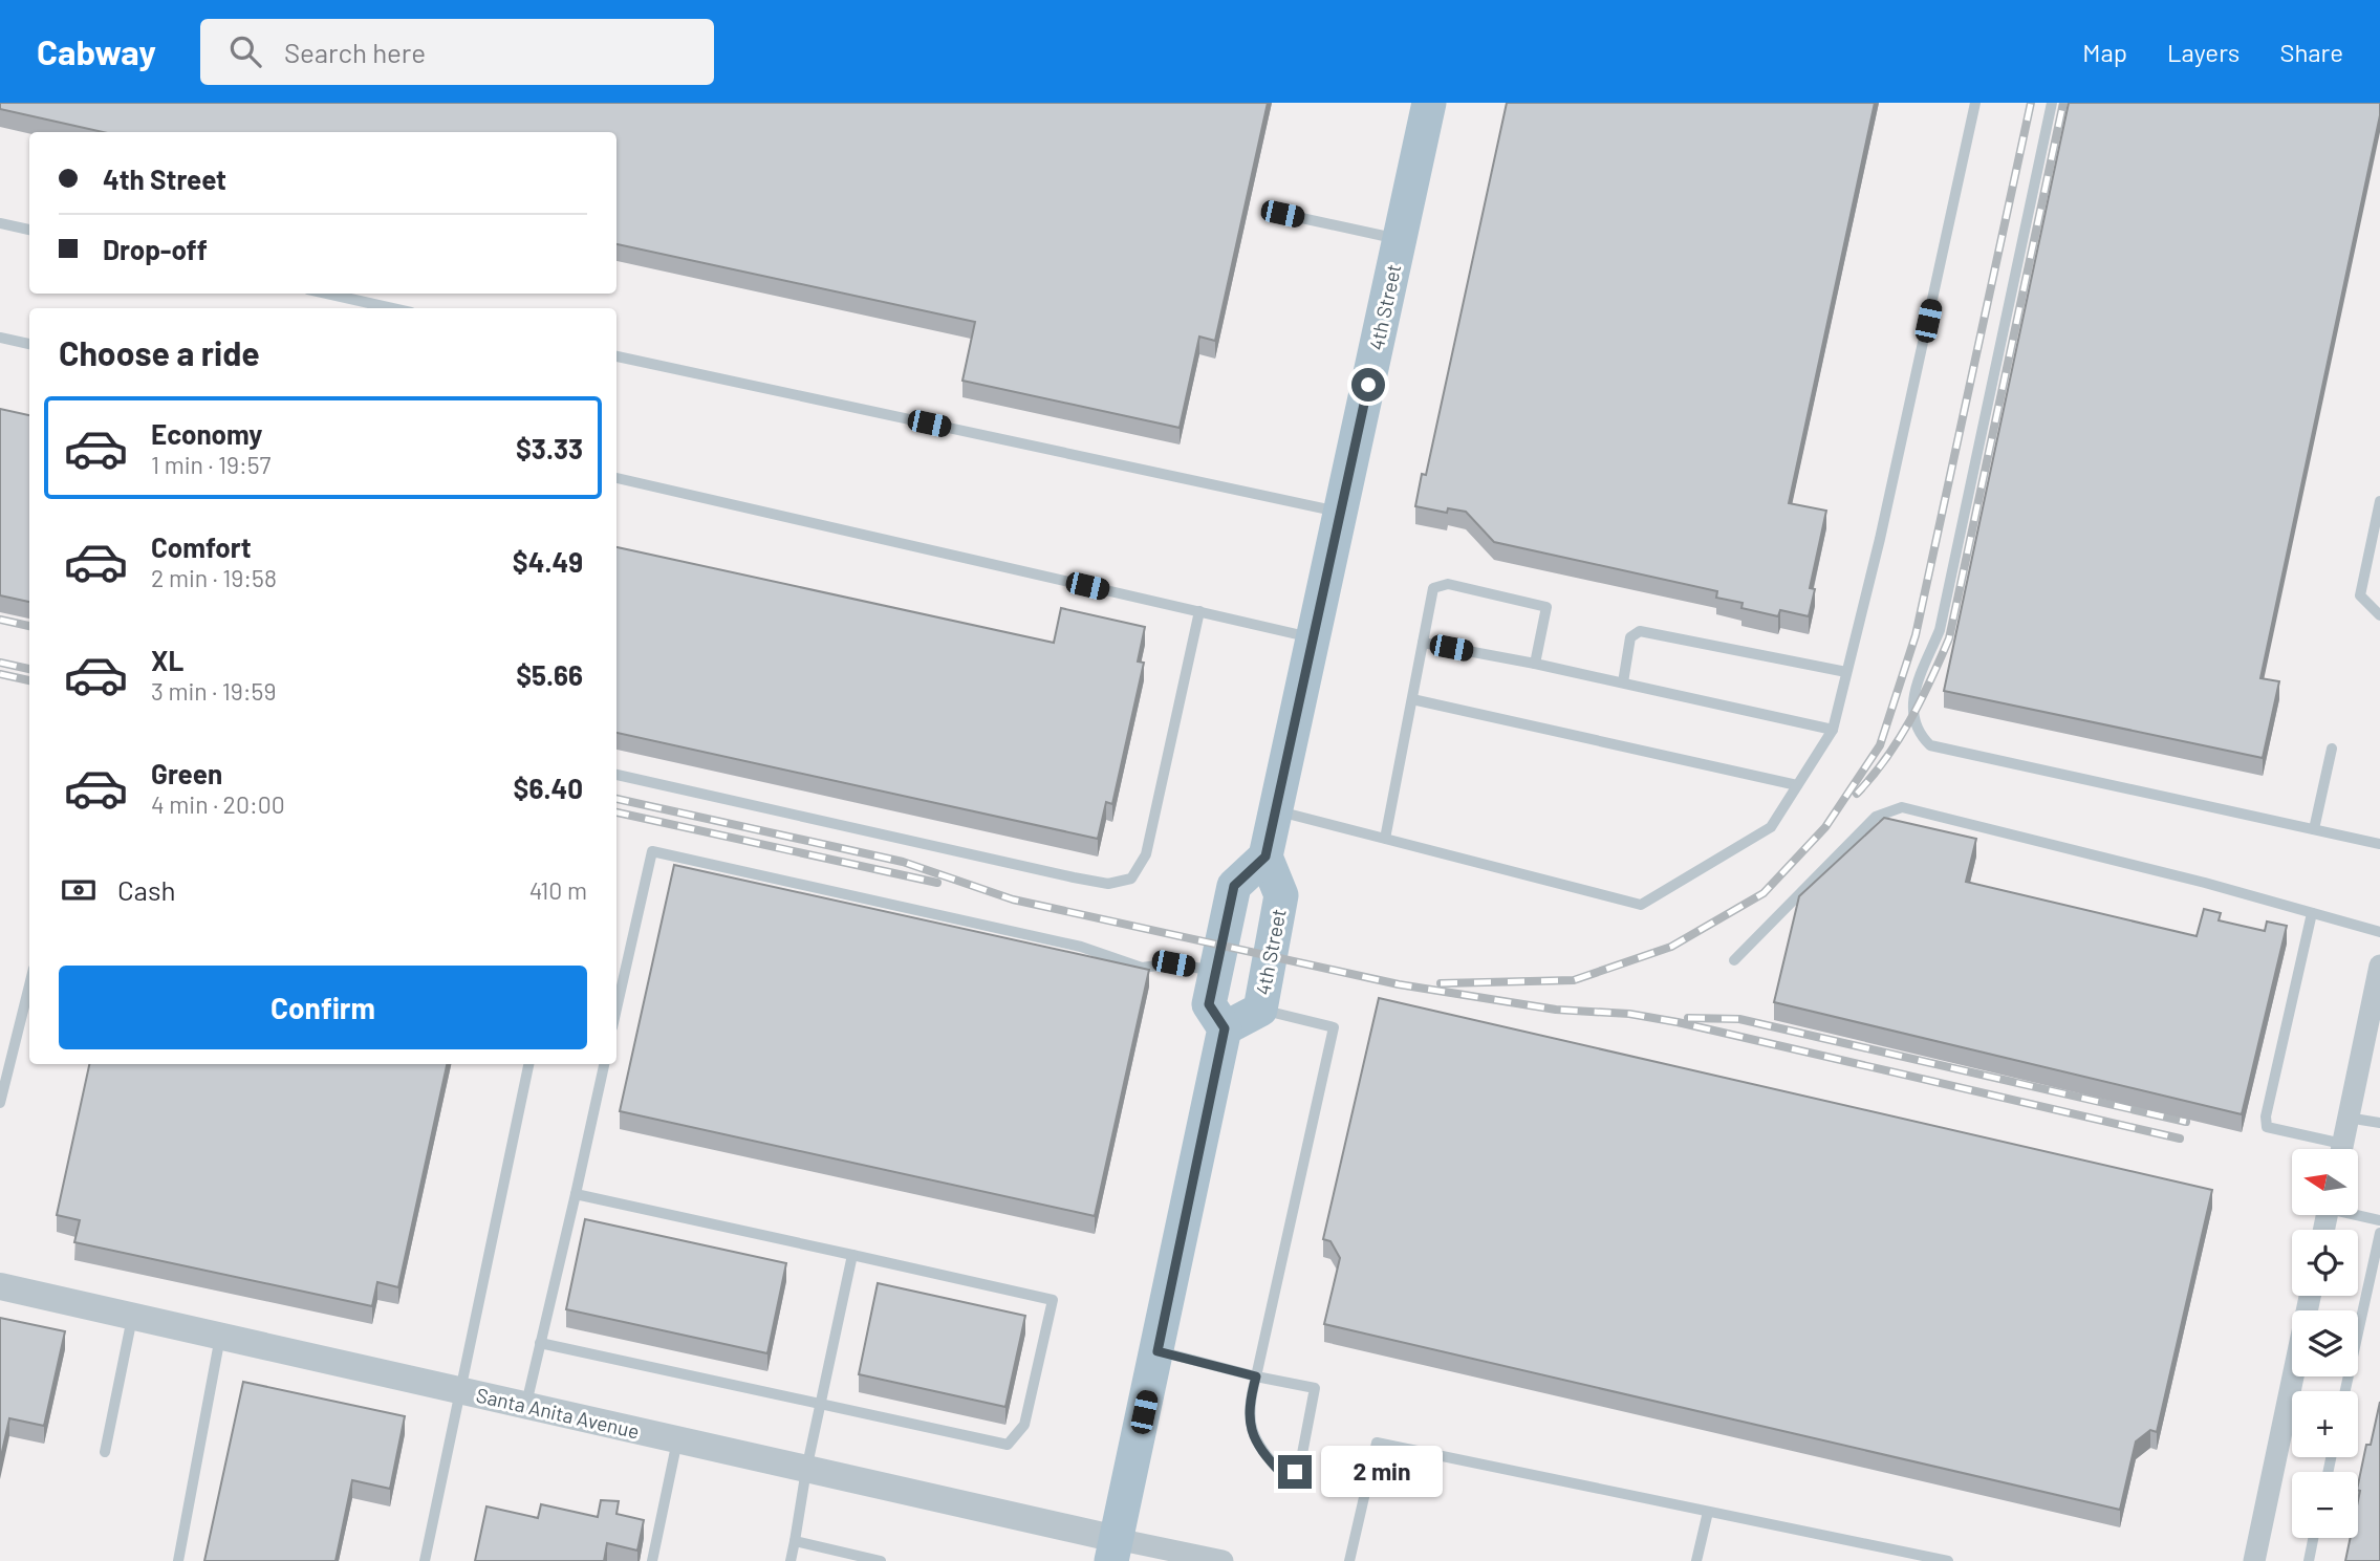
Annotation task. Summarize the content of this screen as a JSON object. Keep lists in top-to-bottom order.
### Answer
{
  "streets": {
    "main road": ["4th Street"],
    "street": ["Santa Anita Avenue"]
  },
  "north": "left",
  "page": {
    "header": "Cabway",
    "search": "Search here",
    "nav": ["Map", "Layers", "Share"],
    "banner": ["4th Street", "Drop-off"],
    "heading": "Choose a ride",
    "list": [
      {
        "name": "Economy",
        "note": "1 min · 19:57",
        "value": "$3.33"
      },
      {
        "name": "Comfort",
        "note": "2 min · 19:58",
        "value": "$4.49"
      },
      {
        "name": "XL",
        "note": "3 min · 19:59",
        "value": "$5.66"
      },
      {
        "name": "Green",
        "note": "4 min · 20:00",
        "value": "$6.40"
      }
    ],
    "pay": ["Cash", "410 m"],
    "buttons": "Confirm",
    "map_buttons": ["+", "−"],
    "bubble": "2 min"
  }
}
